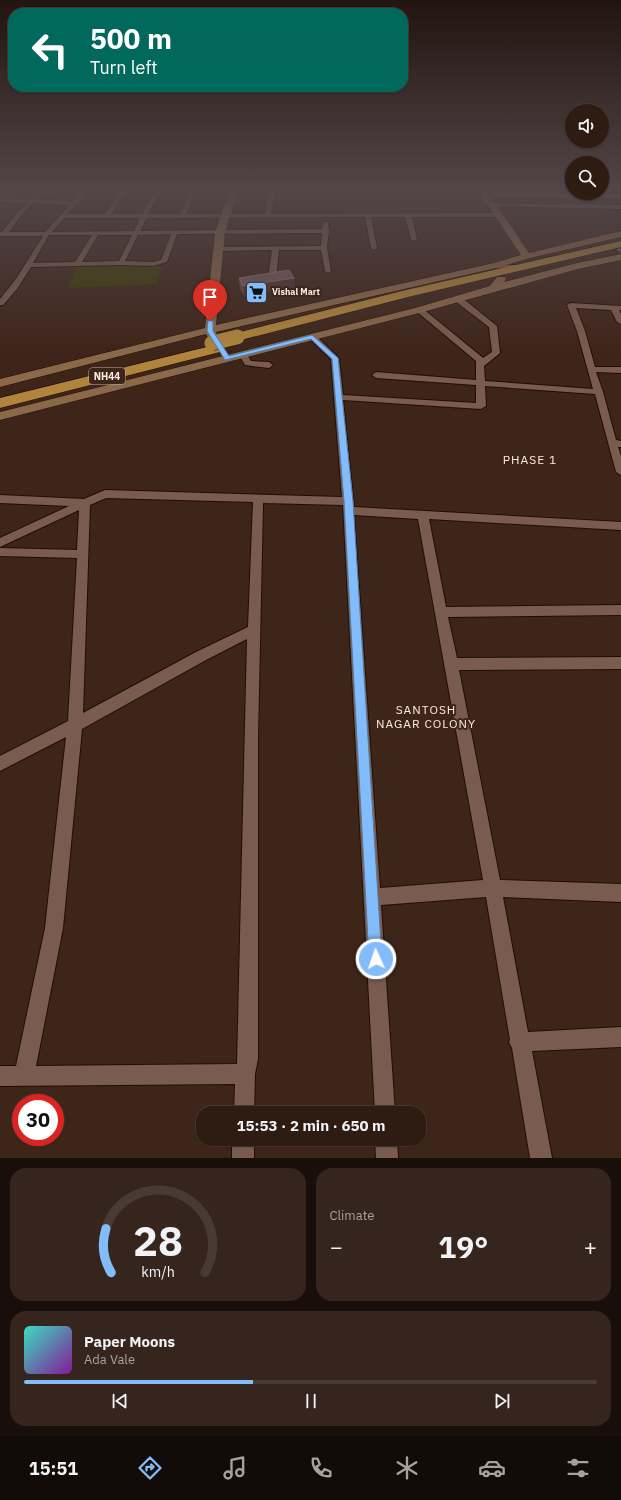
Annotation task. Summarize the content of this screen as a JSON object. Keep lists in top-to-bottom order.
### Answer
{
  "streets": {
    "highway": ["NH44"]
  },
  "districts": ["PHASE 1", "SANTOSH NAGAR COLONY"],
  "places": {
    "supermarket": ["Vishal Mart"]
  },
  "page": {
    "turn": ["500 m", "Turn left"],
    "limit": "30",
    "trip": "15:53 · 2 min · 650 m",
    "tile": "Climate",
    "heat": ["−", "19°", "+"],
    "song": ["Paper Moons", "Ada Vale"],
    "tabs": "15:51",
    "gauge": ["28", "km/h"]
  }
}
